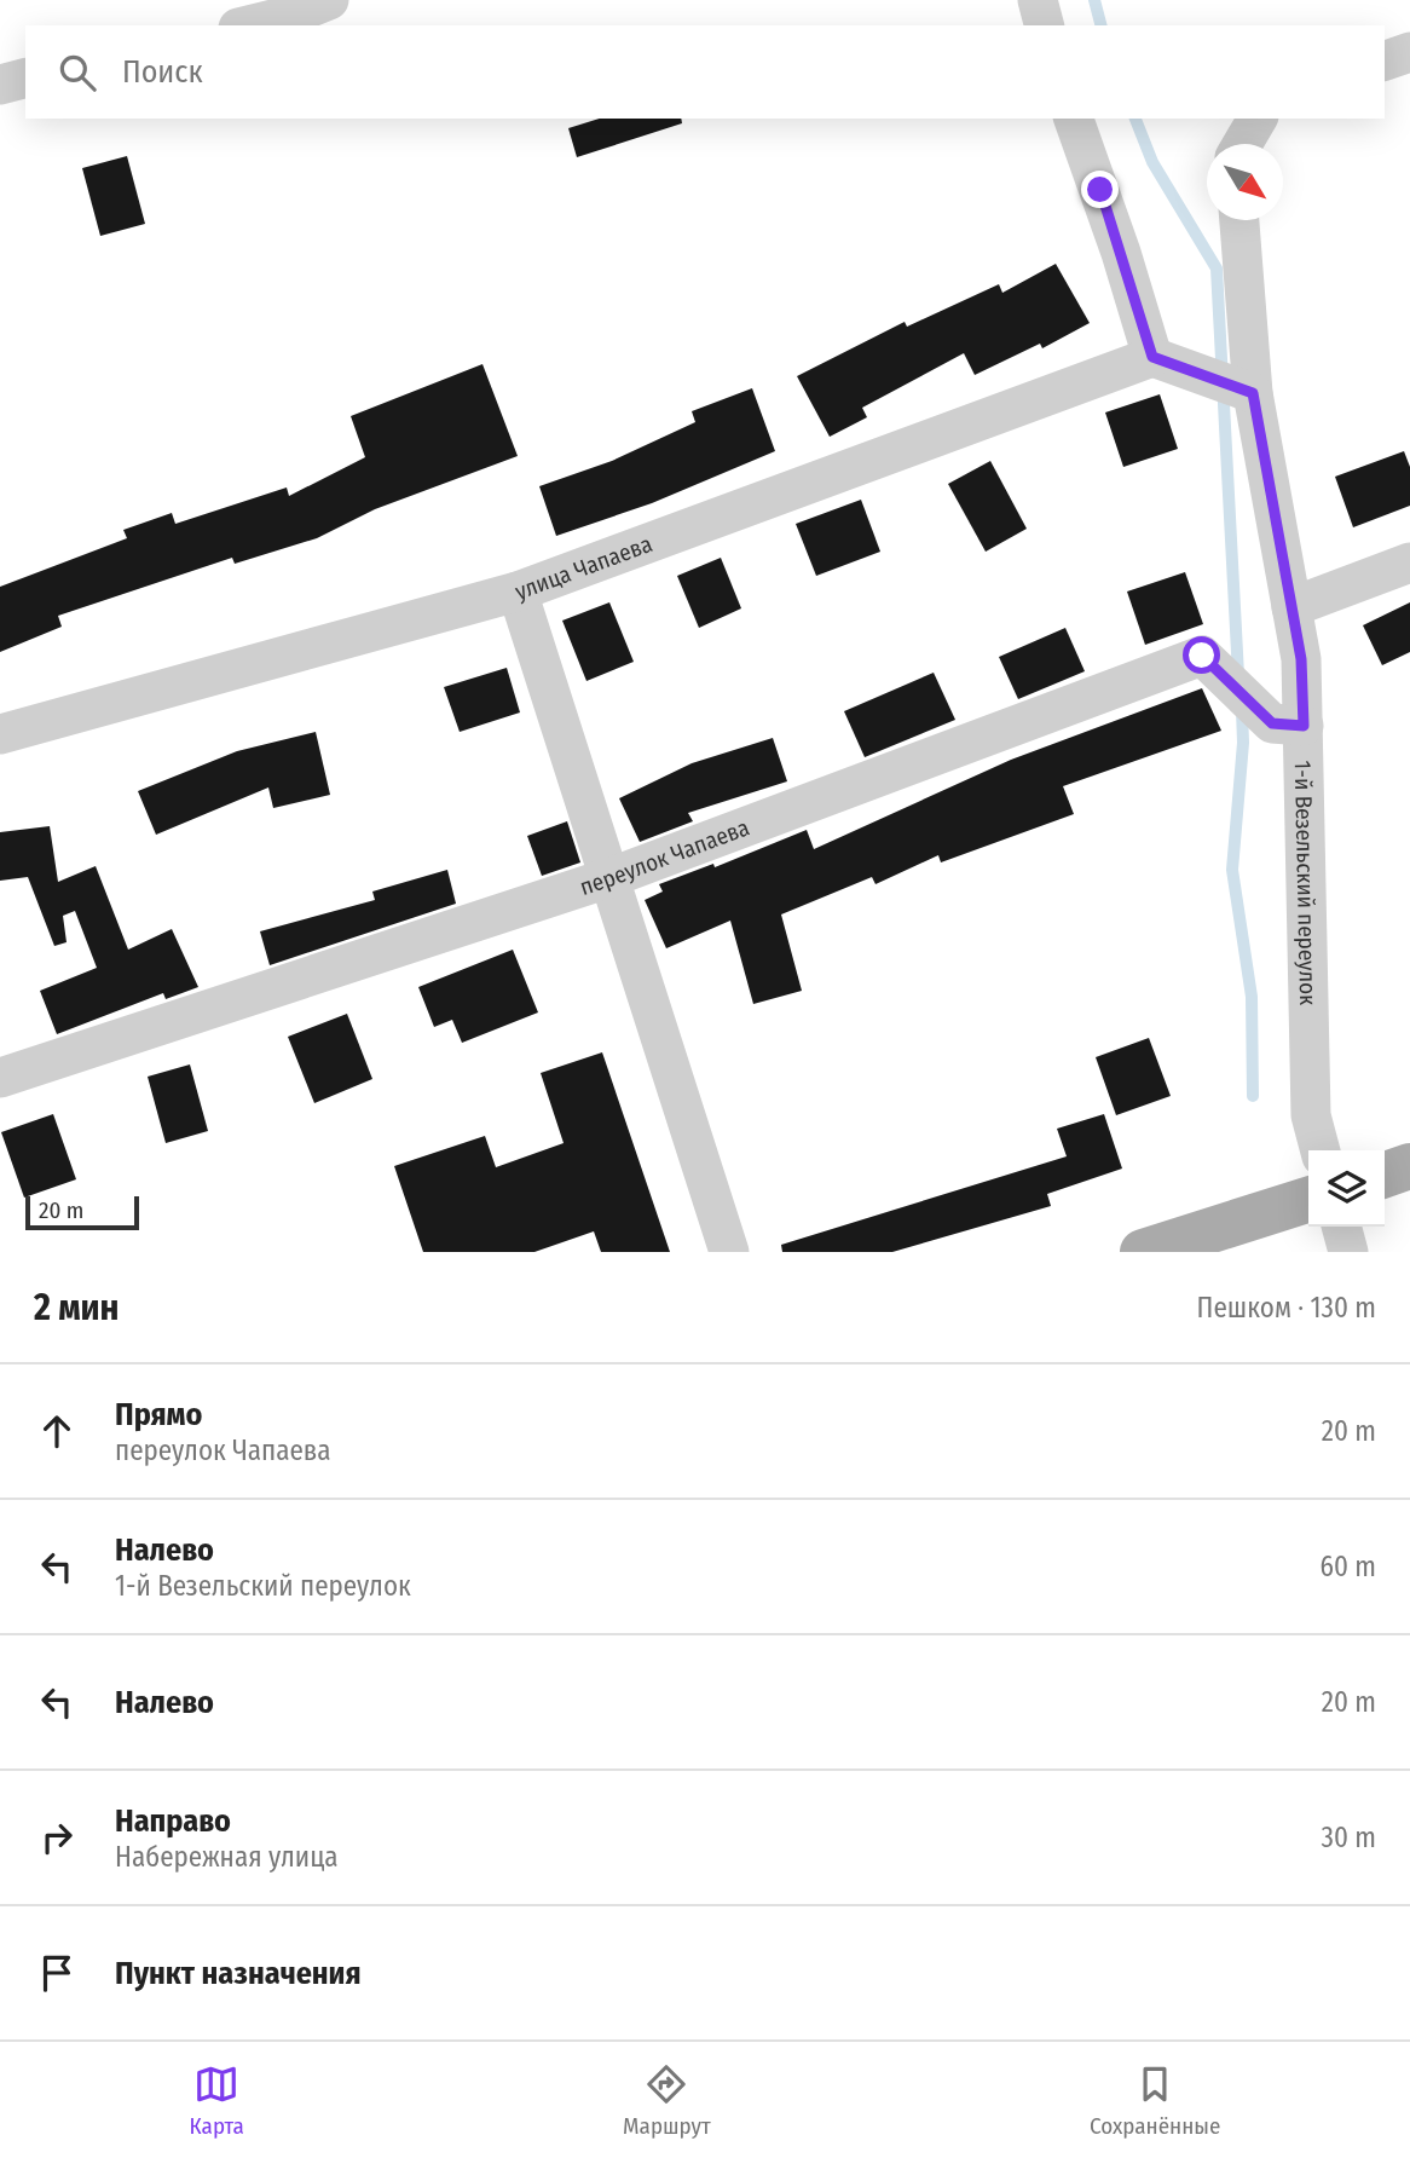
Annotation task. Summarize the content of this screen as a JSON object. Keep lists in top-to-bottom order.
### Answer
{
  "streets": {
    "street": ["улица Чапаева", "переулок Чапаева", "1-й Везельский переулок"]
  },
  "crossings": [
    ["переулок Чапаева", "1-й Везельский переулок"]
  ],
  "scale_bar": "20 m",
  "north": "bottom right",
  "page": {
    "search": "Поиск",
    "scale": "20 m",
    "heading": ["2 мин", "Пешком · 130 m"],
    "list": [
      ["Прямо", "переулок Чапаева", "20 m"],
      ["Налево", "1-й Везельский переулок", "60 m"],
      ["Налево", "20 m"],
      ["Направо", "Набережная улица", "30 m"],
      "Пункт назначения"
    ],
    "nav": ["Карта", "Маршрут", "Сохранённые"]
  }
}
